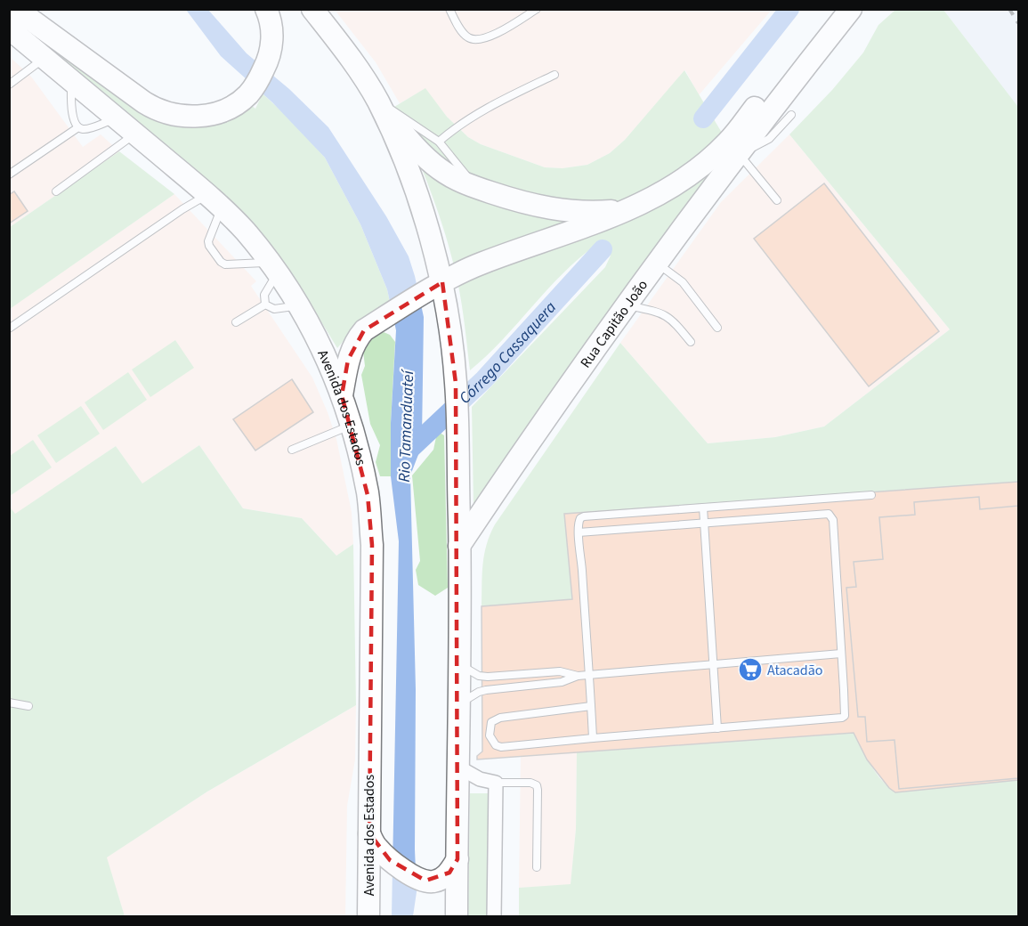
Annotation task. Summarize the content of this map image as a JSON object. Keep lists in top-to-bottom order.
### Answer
{
  "streets": {
    "highway": ["Rua Capitão João", "Avenida dos Estados"]
  },
  "water": ["Córrego Cassaquera", "Rio Tamanduateí"],
  "places": {
    "supermarket": ["Atacadão"]
  }
}
